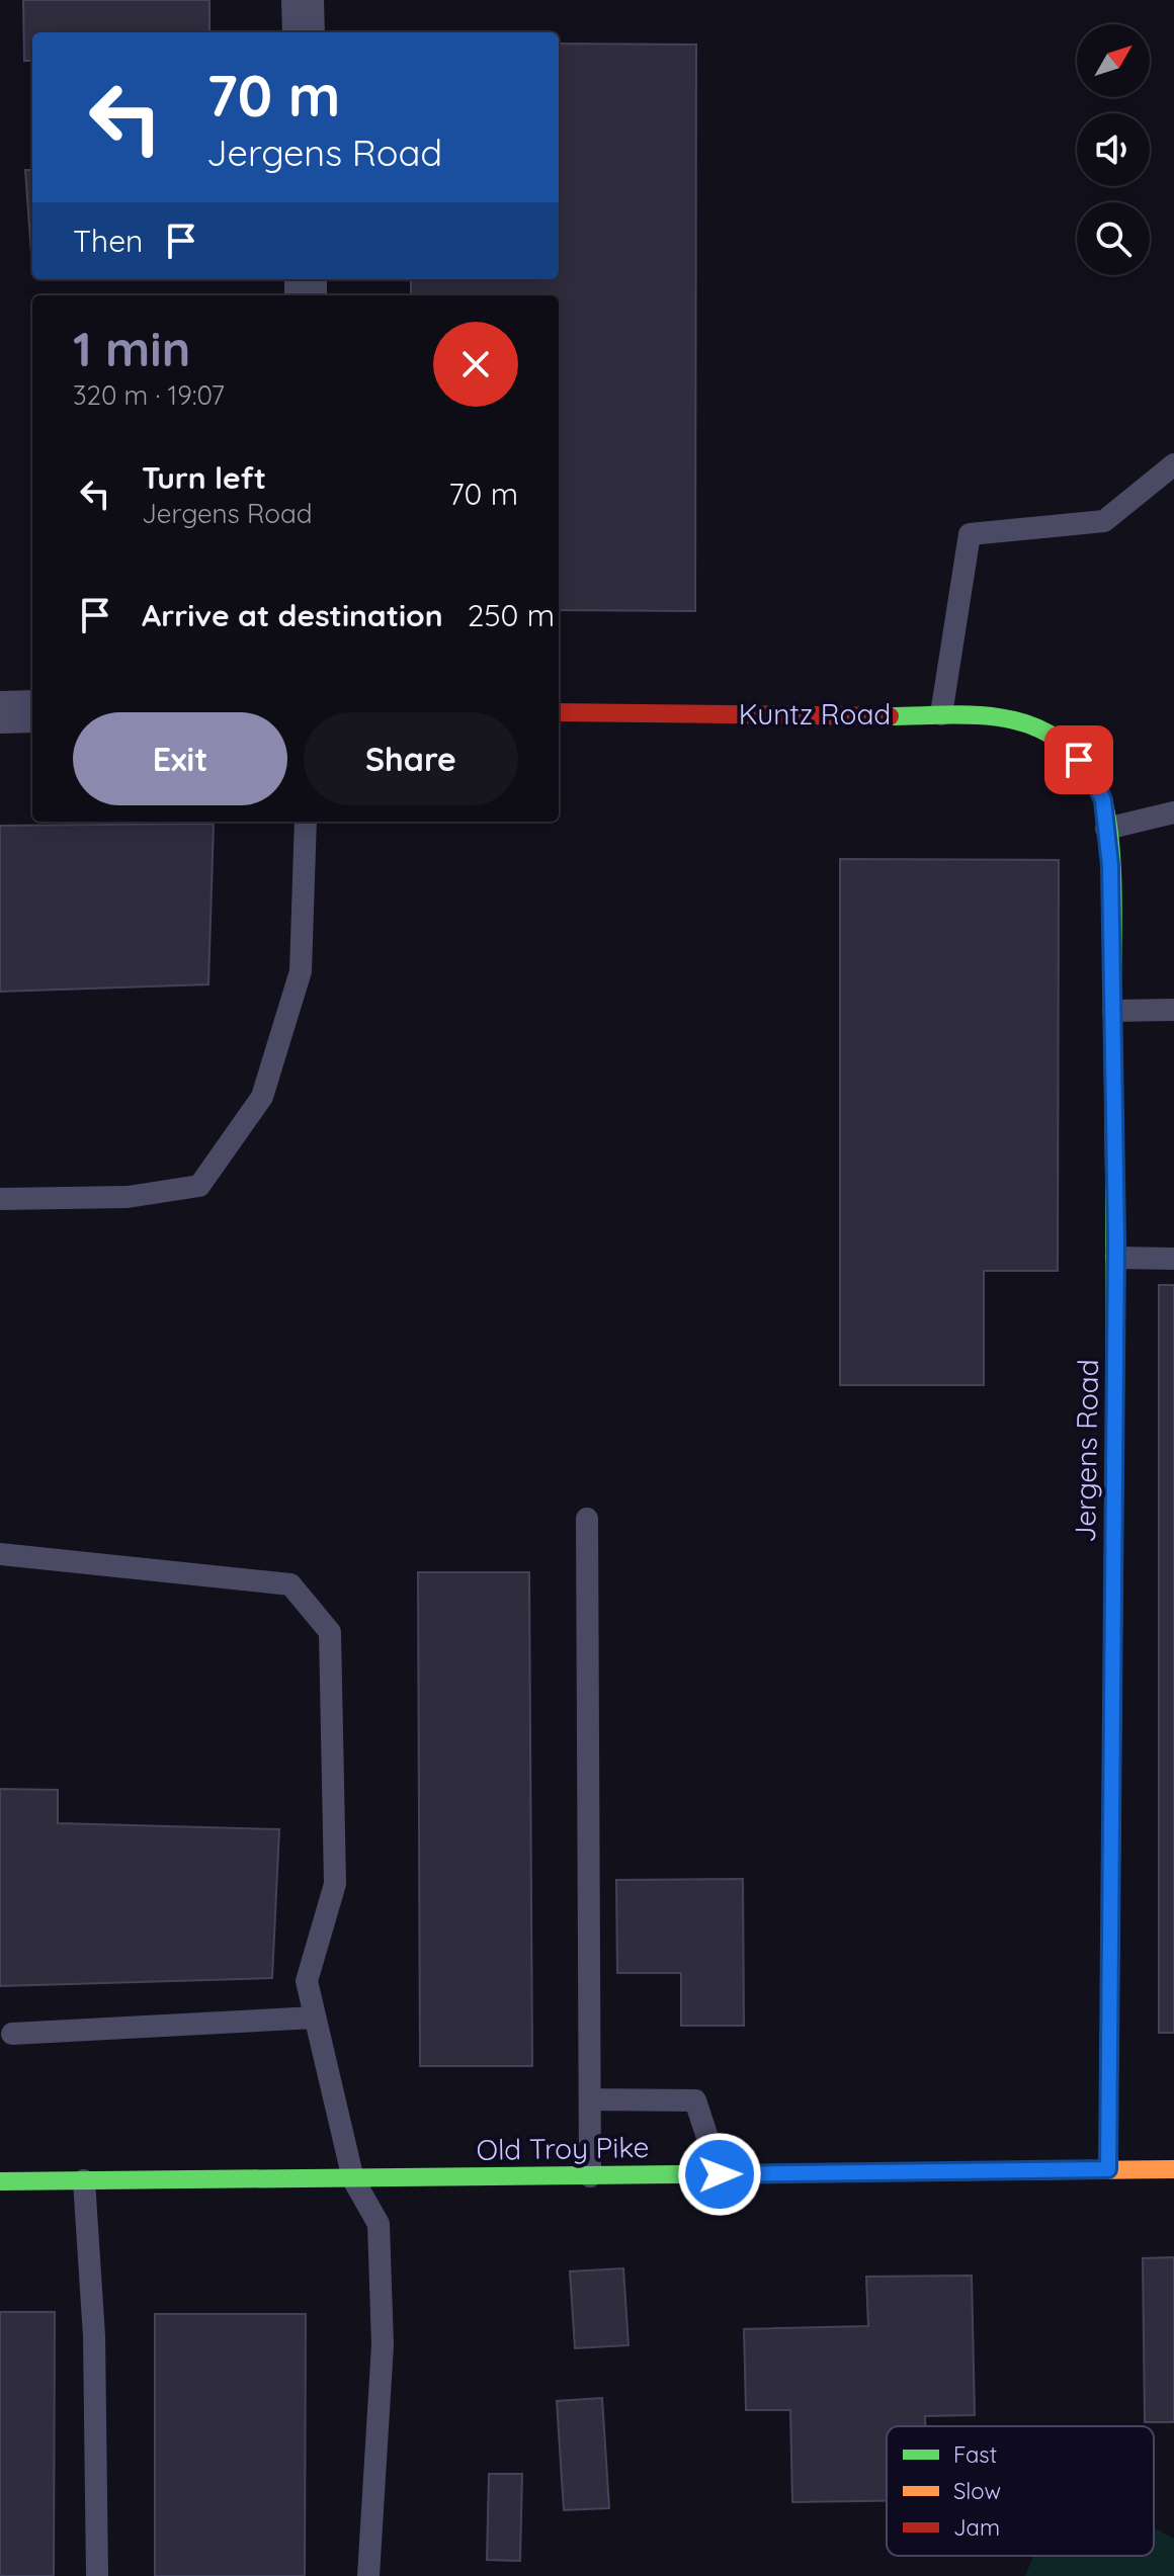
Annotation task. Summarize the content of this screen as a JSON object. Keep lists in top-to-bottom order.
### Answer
{
  "streets": {
    "street": ["Kuntz Road", "Jergens Road", "Old Troy Pike"]
  },
  "crossings": [
    ["Kuntz Road", "Jergens Road"],
    ["Jergens Road", "Old Troy Pike"]
  ],
  "legend": ["Fast", "Slow", "Jam"],
  "north": "top right",
  "page": {
    "turn": ["70 m", "Jergens Road"],
    "then": "Then",
    "heading": ["1 min", "320 m · 19:07"],
    "list": [
      {
        "name": "Turn left",
        "note": "Jergens Road",
        "value": "70 m"
      },
      {
        "name": "Arrive at destination",
        "value": "250 m"
      }
    ],
    "buttons": ["Exit", "Share"]
  }
}
